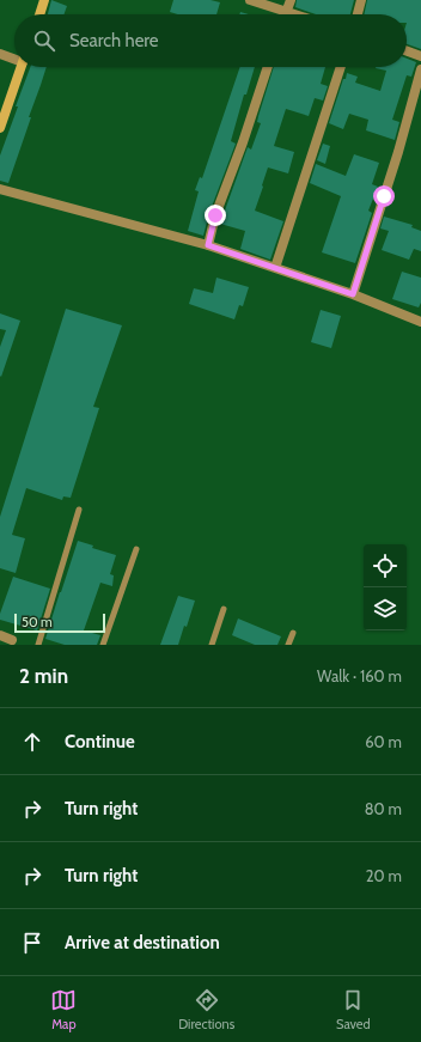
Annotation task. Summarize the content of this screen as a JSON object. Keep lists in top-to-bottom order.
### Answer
{
  "scale_bar": "50 m",
  "page": {
    "search": "Search here",
    "scale": "50 m",
    "heading": ["2 min", "Walk · 160 m"],
    "list": [
      ["Continue", "60 m"],
      ["Turn right", "80 m"],
      ["Turn right", "20 m"],
      "Arrive at destination"
    ],
    "nav": ["Map", "Directions", "Saved"]
  }
}
